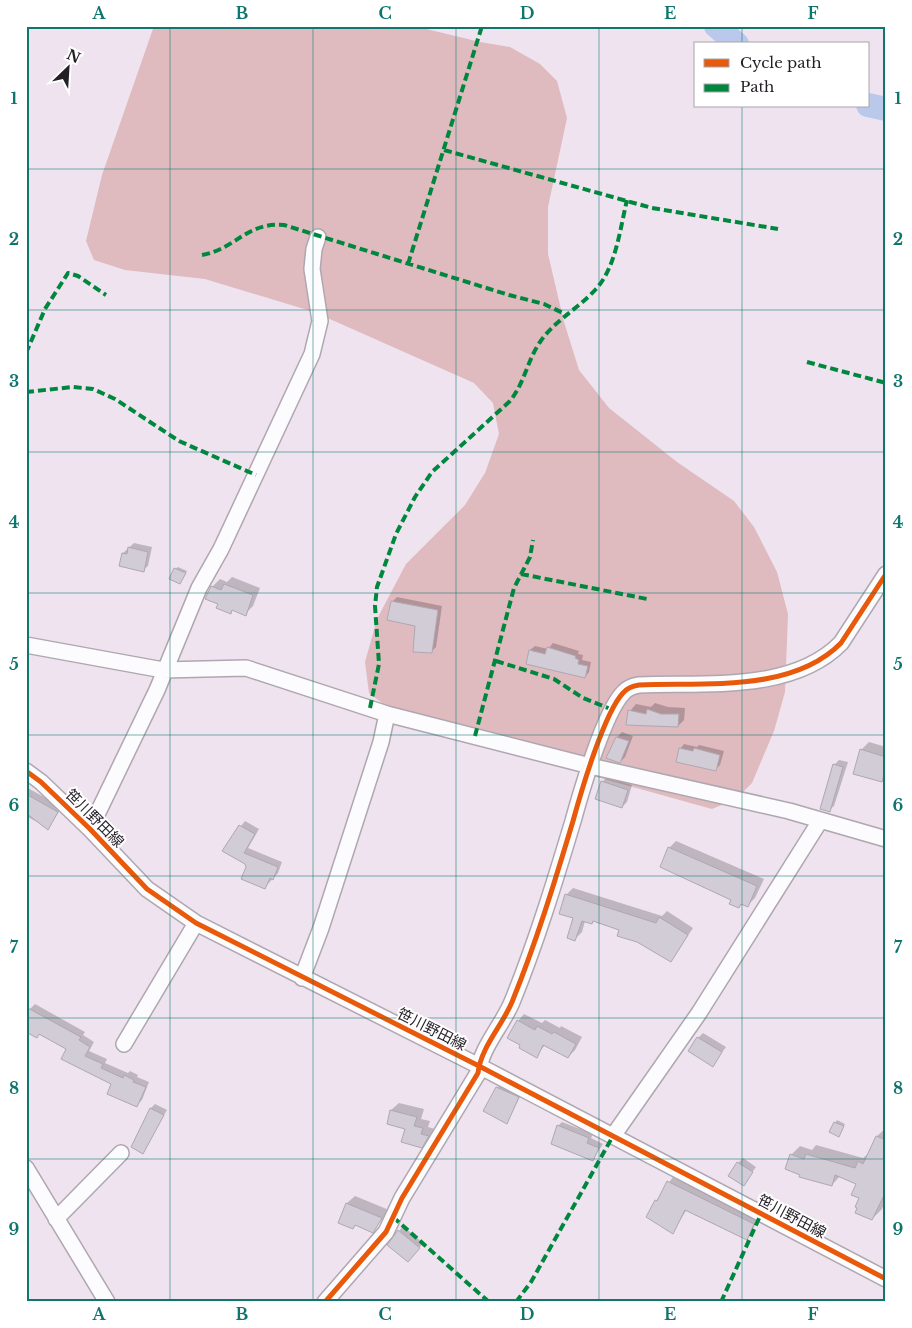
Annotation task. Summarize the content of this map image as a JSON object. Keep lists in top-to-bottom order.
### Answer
{
  "streets": {
    "street": ["笹川野田線"]
  },
  "legend": ["Cycle path", "Path"],
  "north": "top right",
  "grid": {
    "columns": [
      "A",
      "B",
      "C",
      "D",
      "E",
      "F"
    ],
    "rows": [
      "1",
      "2",
      "3",
      "4",
      "5",
      "6",
      "7",
      "8",
      "9"
    ]
  }
}
